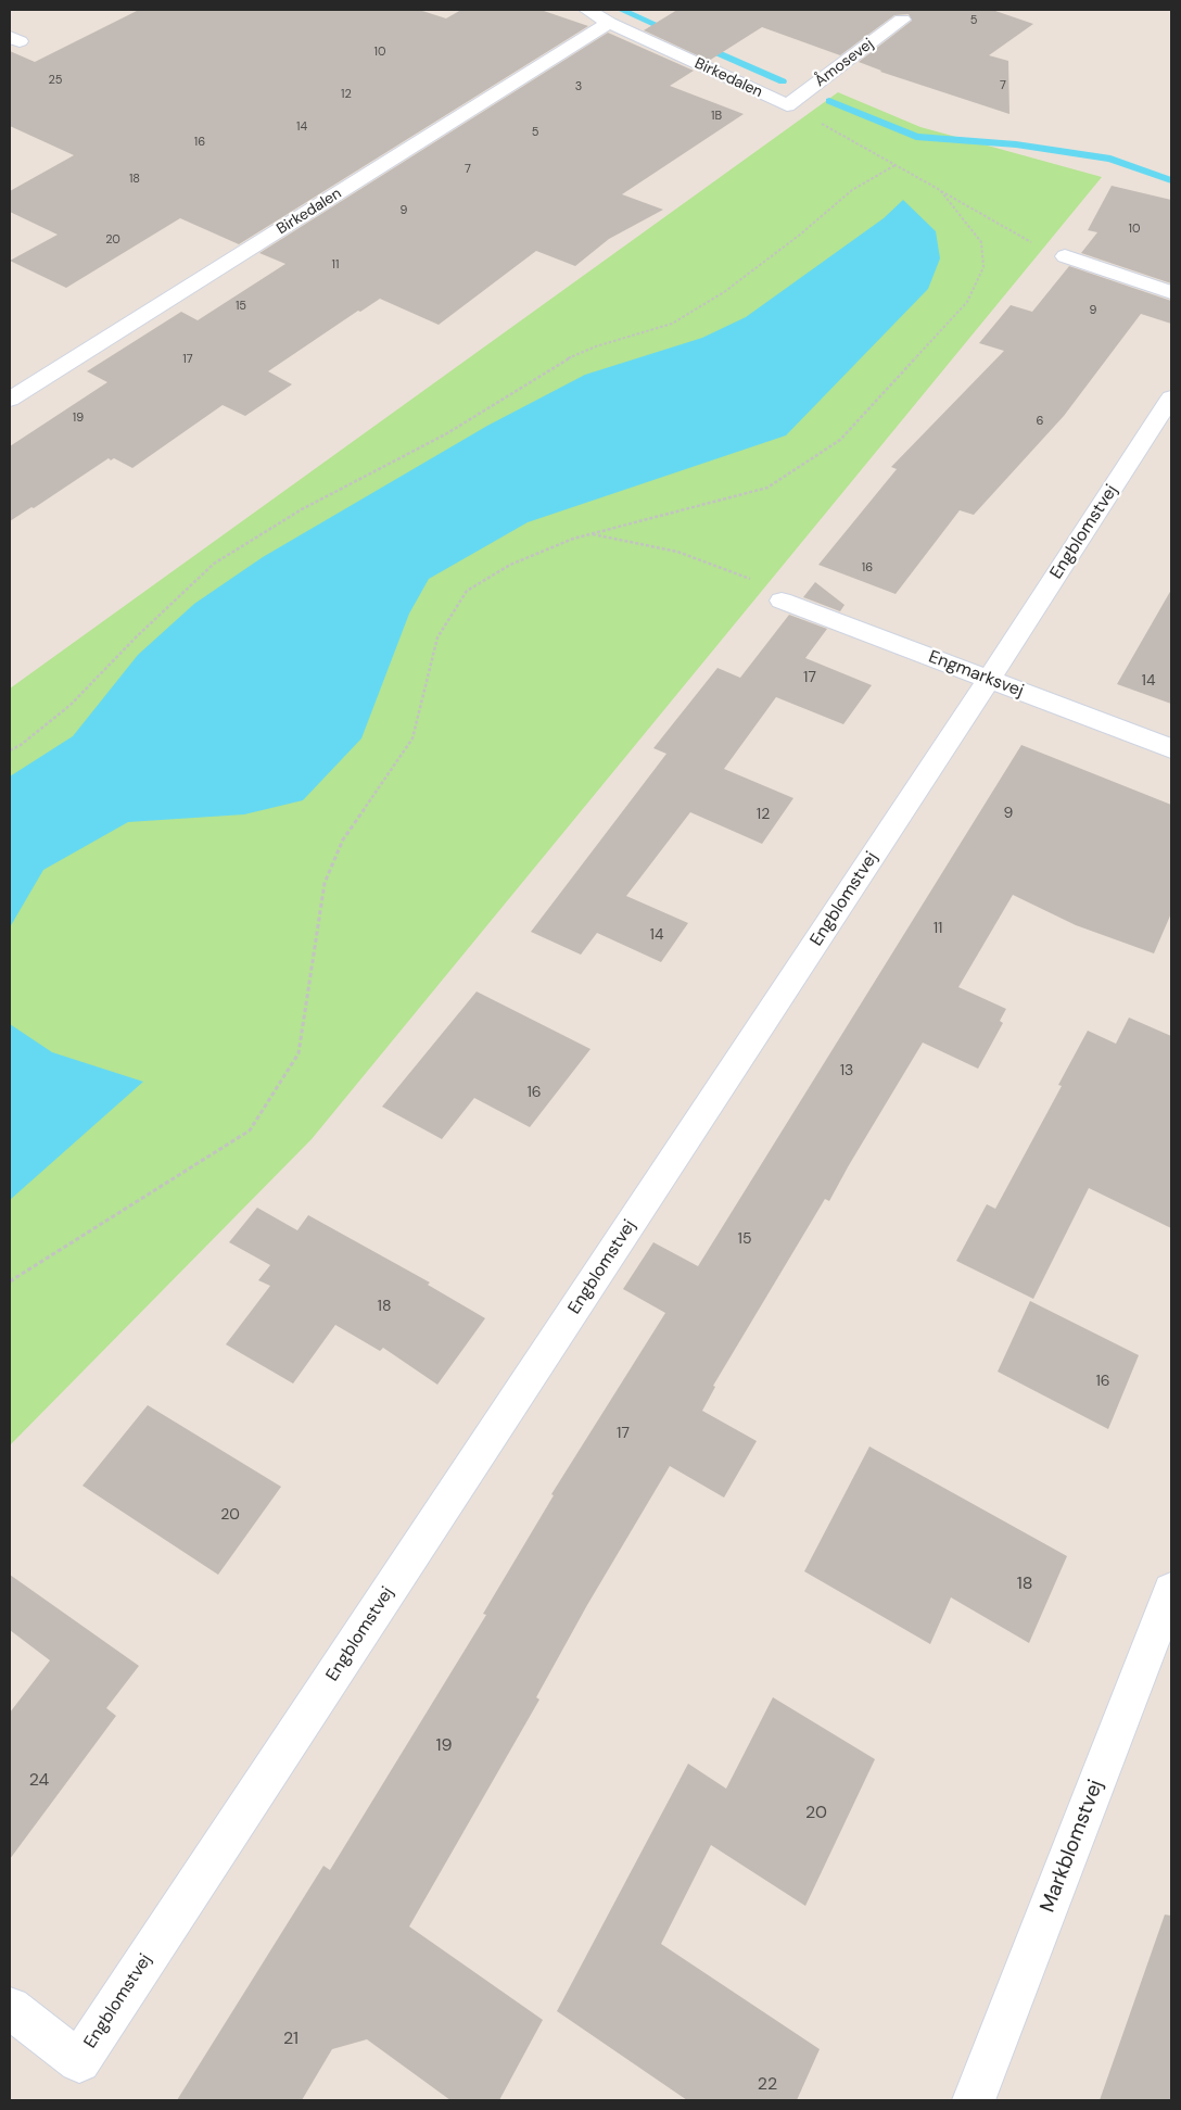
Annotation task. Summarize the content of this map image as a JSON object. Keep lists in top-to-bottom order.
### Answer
{
  "streets": {
    "street": [
      "Åmosevej",
      "Birkedalen",
      "Engblomstvej",
      "Engmarksvej",
      "Markblomstvej"
    ]
  },
  "crossings": [
    ["Åmosevej", "Birkedalen"],
    ["Engblomstvej", "Engmarksvej"]
  ],
  "house_numbers": [
    "5",
    "10",
    "25",
    "7",
    "3",
    "12",
    "1B",
    "14",
    "5",
    "16",
    "7",
    "18",
    "9",
    "10",
    "20",
    "11",
    "15",
    "9",
    "17",
    "19",
    "6",
    "16",
    "17",
    "14",
    "9",
    "12",
    "11",
    "14",
    "13",
    "16",
    "15",
    "18",
    "16",
    "17",
    "20",
    "18",
    "19",
    "24",
    "20",
    "21",
    "22"
  ]
}
